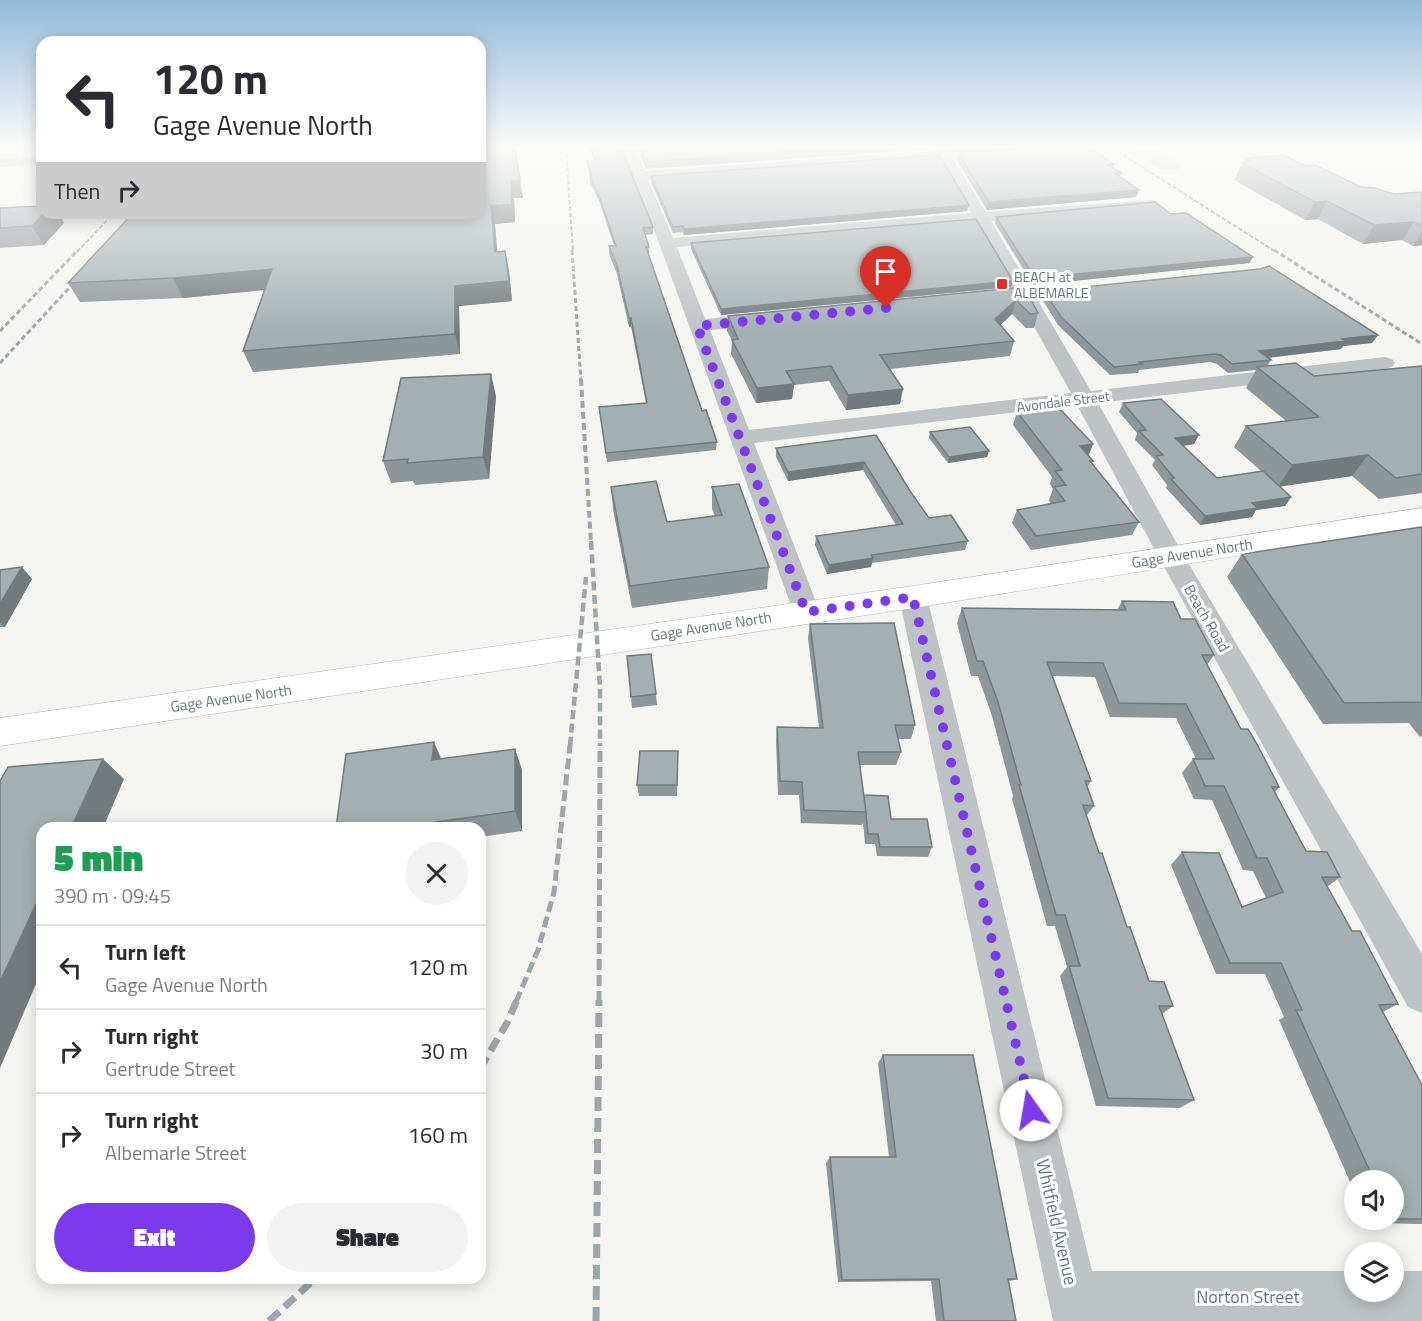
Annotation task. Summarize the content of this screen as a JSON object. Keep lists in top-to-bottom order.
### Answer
{
  "streets": {
    "main road": ["Gage Avenue North"],
    "street": [
      "Avondale Street",
      "Beach Road",
      "Whitfield Avenue",
      "Norton Street"
    ]
  },
  "crossings": [
    ["Avondale Street", "Beach Road"],
    ["Gage Avenue North", "Beach Road"],
    ["Gage Avenue North", "Whitfield Avenue"],
    ["Whitfield Avenue", "Norton Street"]
  ],
  "places": {
    "transit": ["BEACH at ALBEMARLE"]
  },
  "page": {
    "turn": ["120 m", "Gage Avenue North"],
    "then": "Then",
    "heading": ["5 min", "390 m · 09:45"],
    "list": [
      {
        "name": "Turn left",
        "note": "Gage Avenue North",
        "value": "120 m"
      },
      {
        "name": "Turn right",
        "note": "Gertrude Street",
        "value": "30 m"
      },
      {
        "name": "Turn right",
        "note": "Albemarle Street",
        "value": "160 m"
      }
    ],
    "buttons": ["Exit", "Share"]
  }
}
